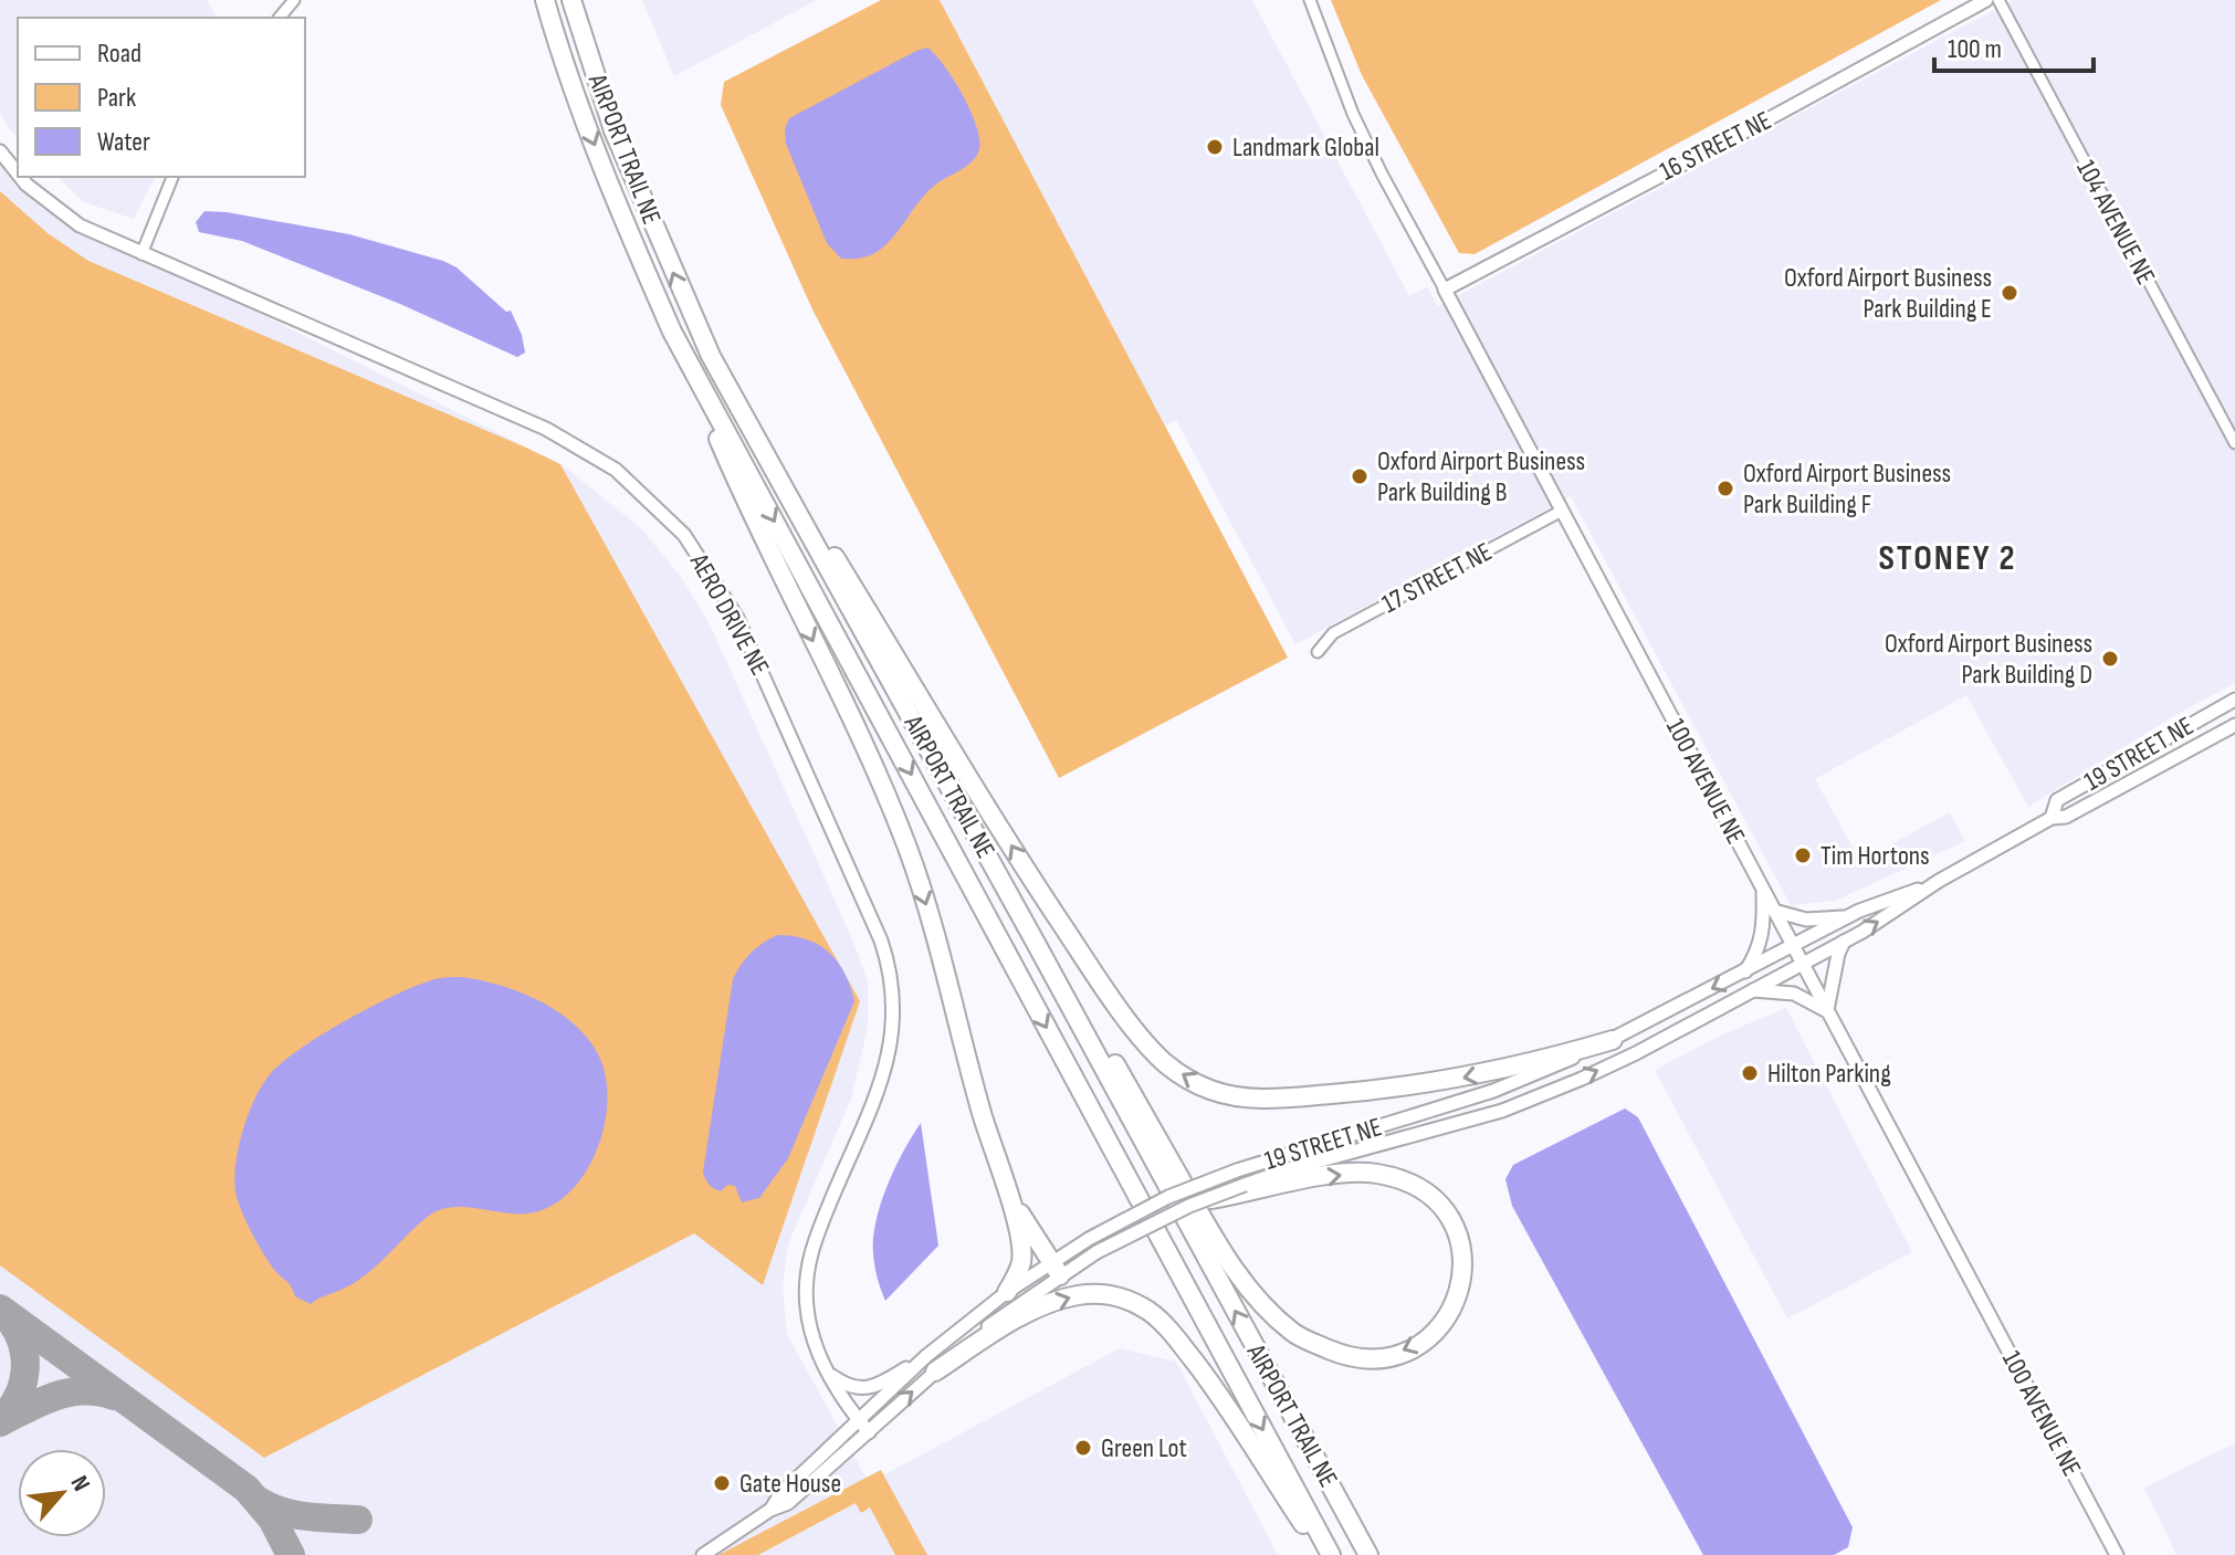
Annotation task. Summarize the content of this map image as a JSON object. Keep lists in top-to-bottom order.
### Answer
{
  "streets": {
    "highway": ["AIRPORT TRAIL NE"],
    "street": [
      "16 STREET NE",
      "104 AVENUE NE",
      "17 STREET NE",
      "AERO DRIVE NE",
      "19 STREET NE",
      "100 AVENUE NE"
    ]
  },
  "crossings": [
    ["16 STREET NE", "100 AVENUE NE"],
    ["17 STREET NE", "100 AVENUE NE"],
    ["AERO DRIVE NE", "19 STREET NE"],
    ["19 STREET NE", "100 AVENUE NE"]
  ],
  "districts": ["STONEY 2"],
  "places": [
    "Landmark Global",
    "Oxford Airport Business Park Building E",
    "Oxford Airport Business Park Building B",
    "Oxford Airport Business Park Building F",
    "Oxford Airport Business Park Building D",
    "Tim Hortons",
    "Hilton Parking",
    "Green Lot",
    "Gate House"
  ],
  "legend": ["Road", "Park", "Water"],
  "scale_bar": "100 m",
  "north": "top right"
}
